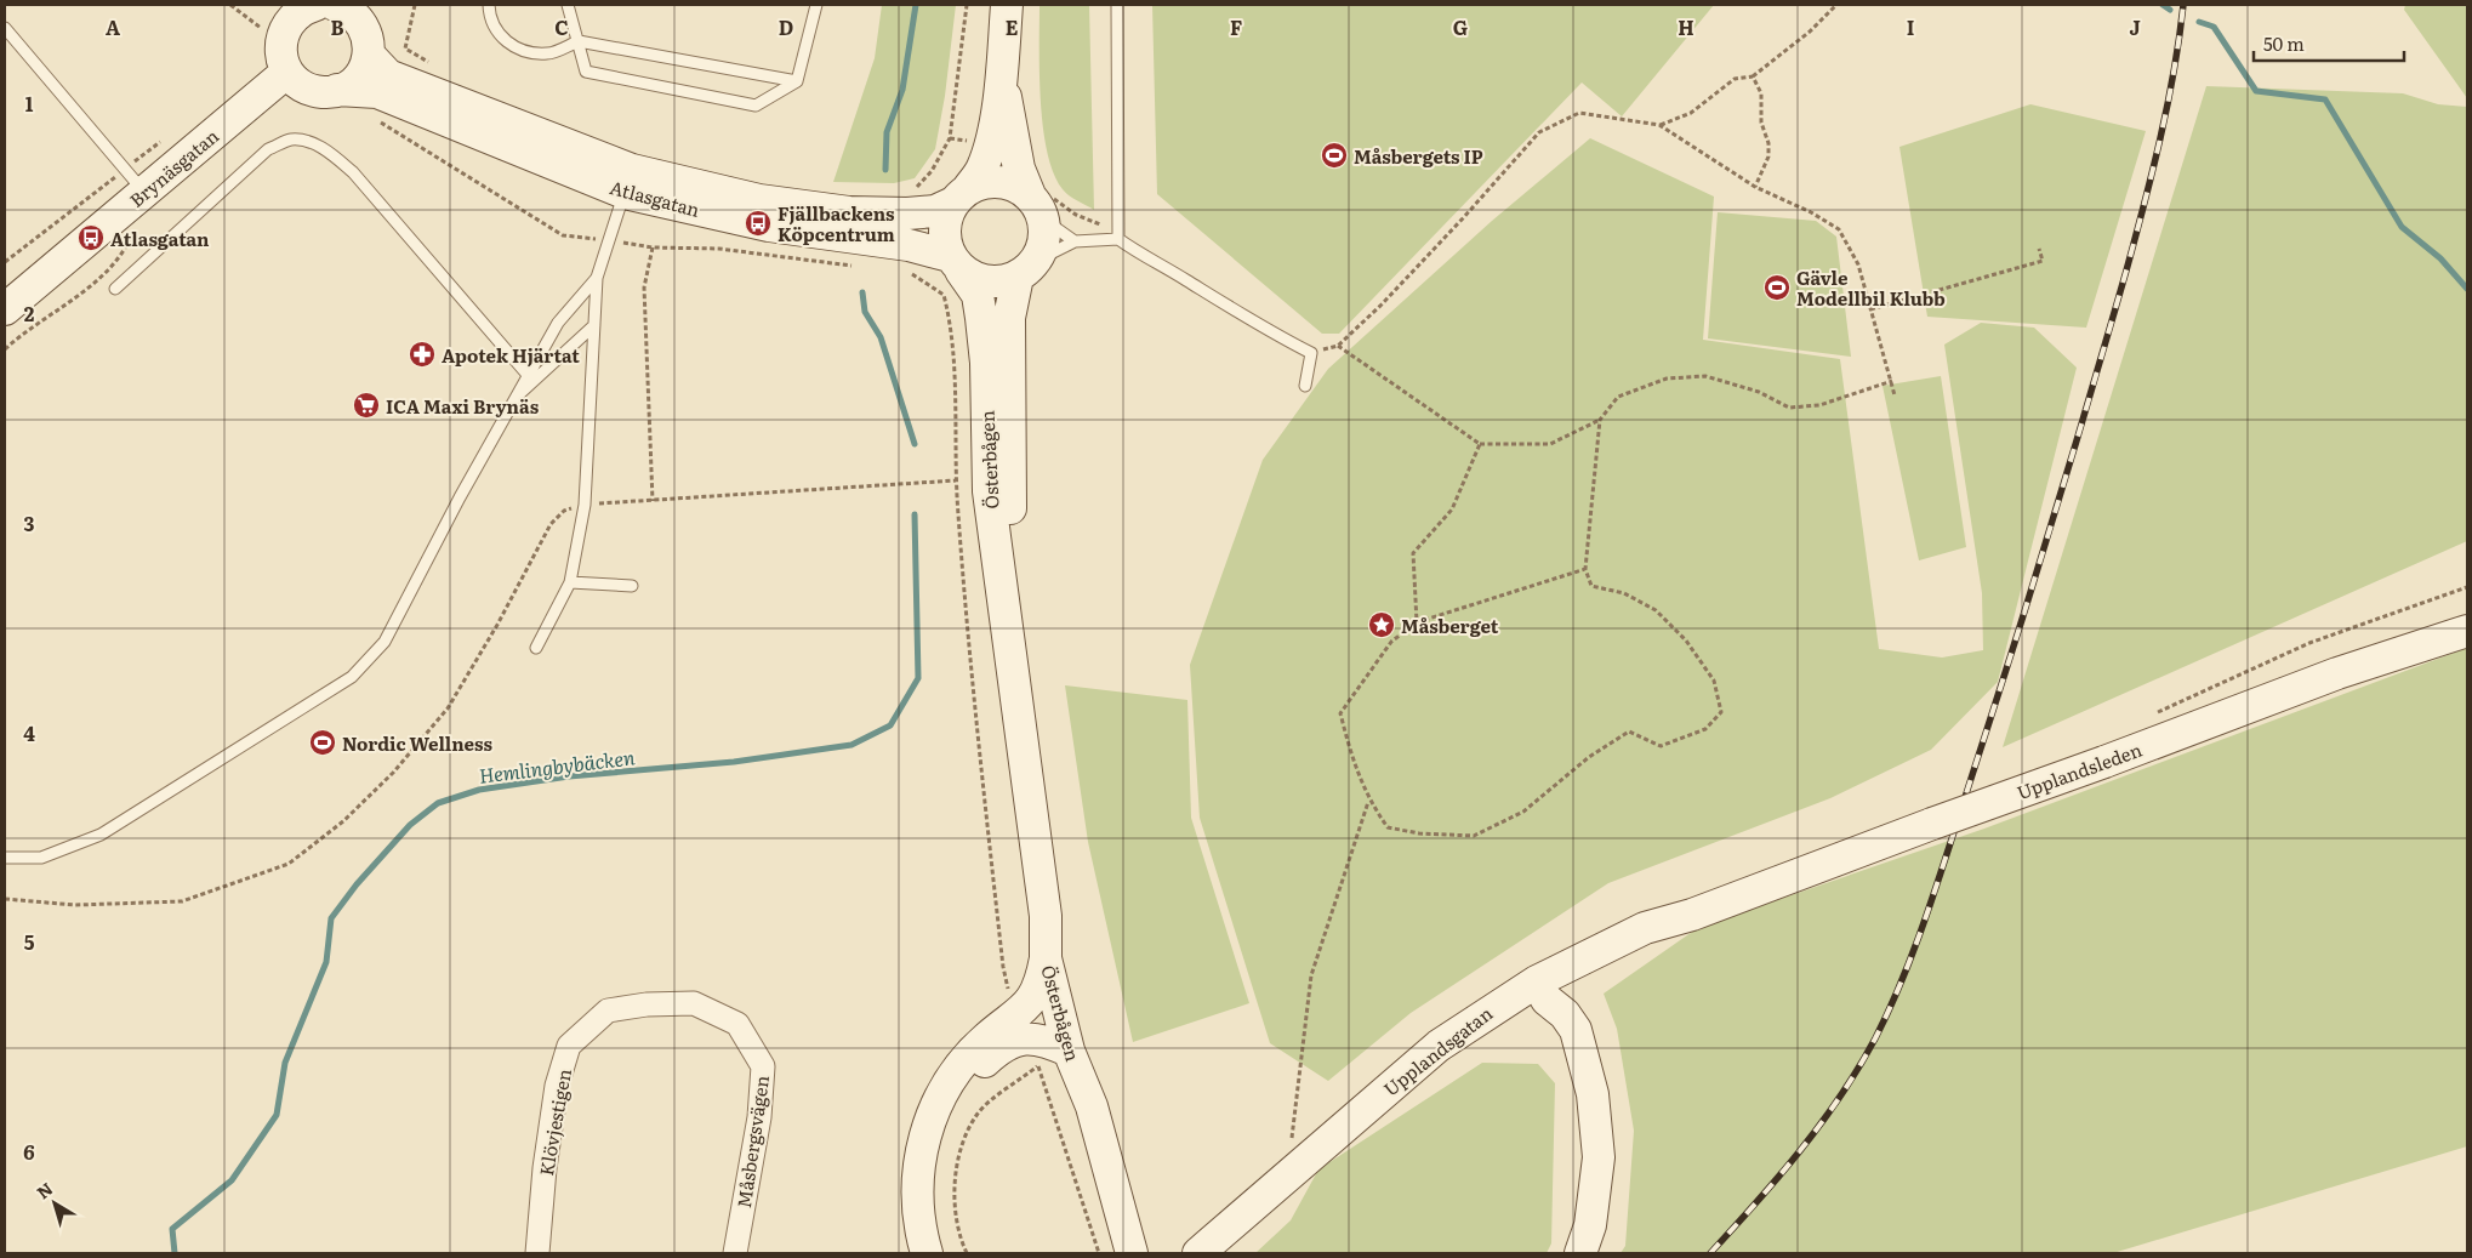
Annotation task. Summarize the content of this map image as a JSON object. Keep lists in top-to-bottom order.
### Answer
{
  "streets": {
    "main road": [
      "Brynäsgatan",
      "Atlasgatan",
      "Österbågen",
      "Upplandsleden",
      "Upplandsgatan"
    ],
    "street": ["Klövjestigen", "Måsbergsvägen"]
  },
  "crossings": [
    ["Brynäsgatan", "Atlasgatan"],
    ["Atlasgatan", "Österbågen"],
    ["Upplandsleden", "Upplandsgatan"],
    ["Klövjestigen", "Måsbergsvägen"]
  ],
  "water": ["Hemlingbybäcken"],
  "places": {
    "sports": ["Måsbergets IP", "Gävle Modellbil Klubb", "Nordic Wellness"],
    "bus stop": ["Fjällbackens Köpcentrum", "Atlasgatan"],
    "pharmacy": ["Apotek Hjärtat"],
    "supermarket": ["ICA Maxi Brynäs"],
    "place": ["Måsberget"]
  },
  "scale_bar": "50 m",
  "north": "top left",
  "grid": {
    "columns": [
      "A",
      "B",
      "C",
      "D",
      "E",
      "F",
      "G",
      "H",
      "I",
      "J"
    ],
    "rows": [
      "1",
      "2",
      "3",
      "4",
      "5",
      "6"
    ]
  }
}
